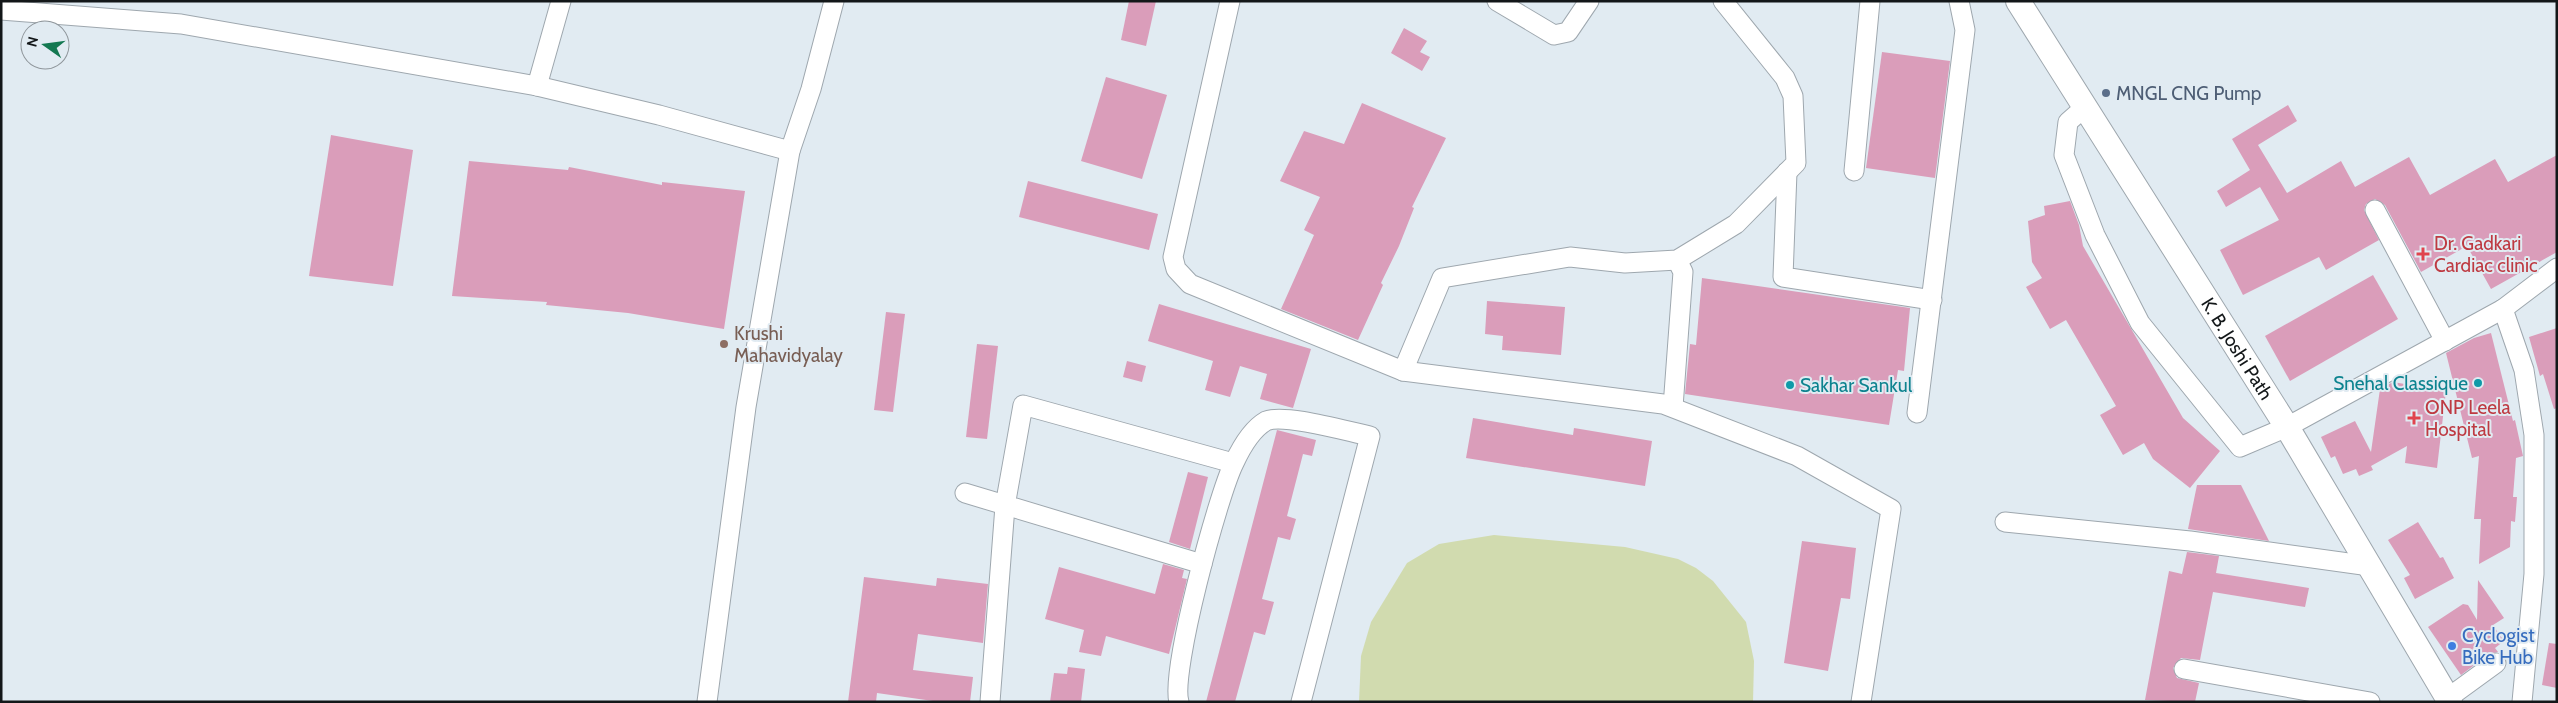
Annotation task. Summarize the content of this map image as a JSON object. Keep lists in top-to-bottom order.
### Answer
{
  "streets": {
    "main road": ["K. B. Joshi Path"]
  },
  "places": {
    "other": [
      "MNGL CNG Pump",
      "Krushi Mahavidyalay",
      "Snehal Classique",
      "Sakhar Sankul",
      "Cyclogist Bike Hub"
    ],
    "health": ["Dr. Gadkari Cardiac clinic", "ONP Leela Hospital"]
  },
  "north": "left"
}
